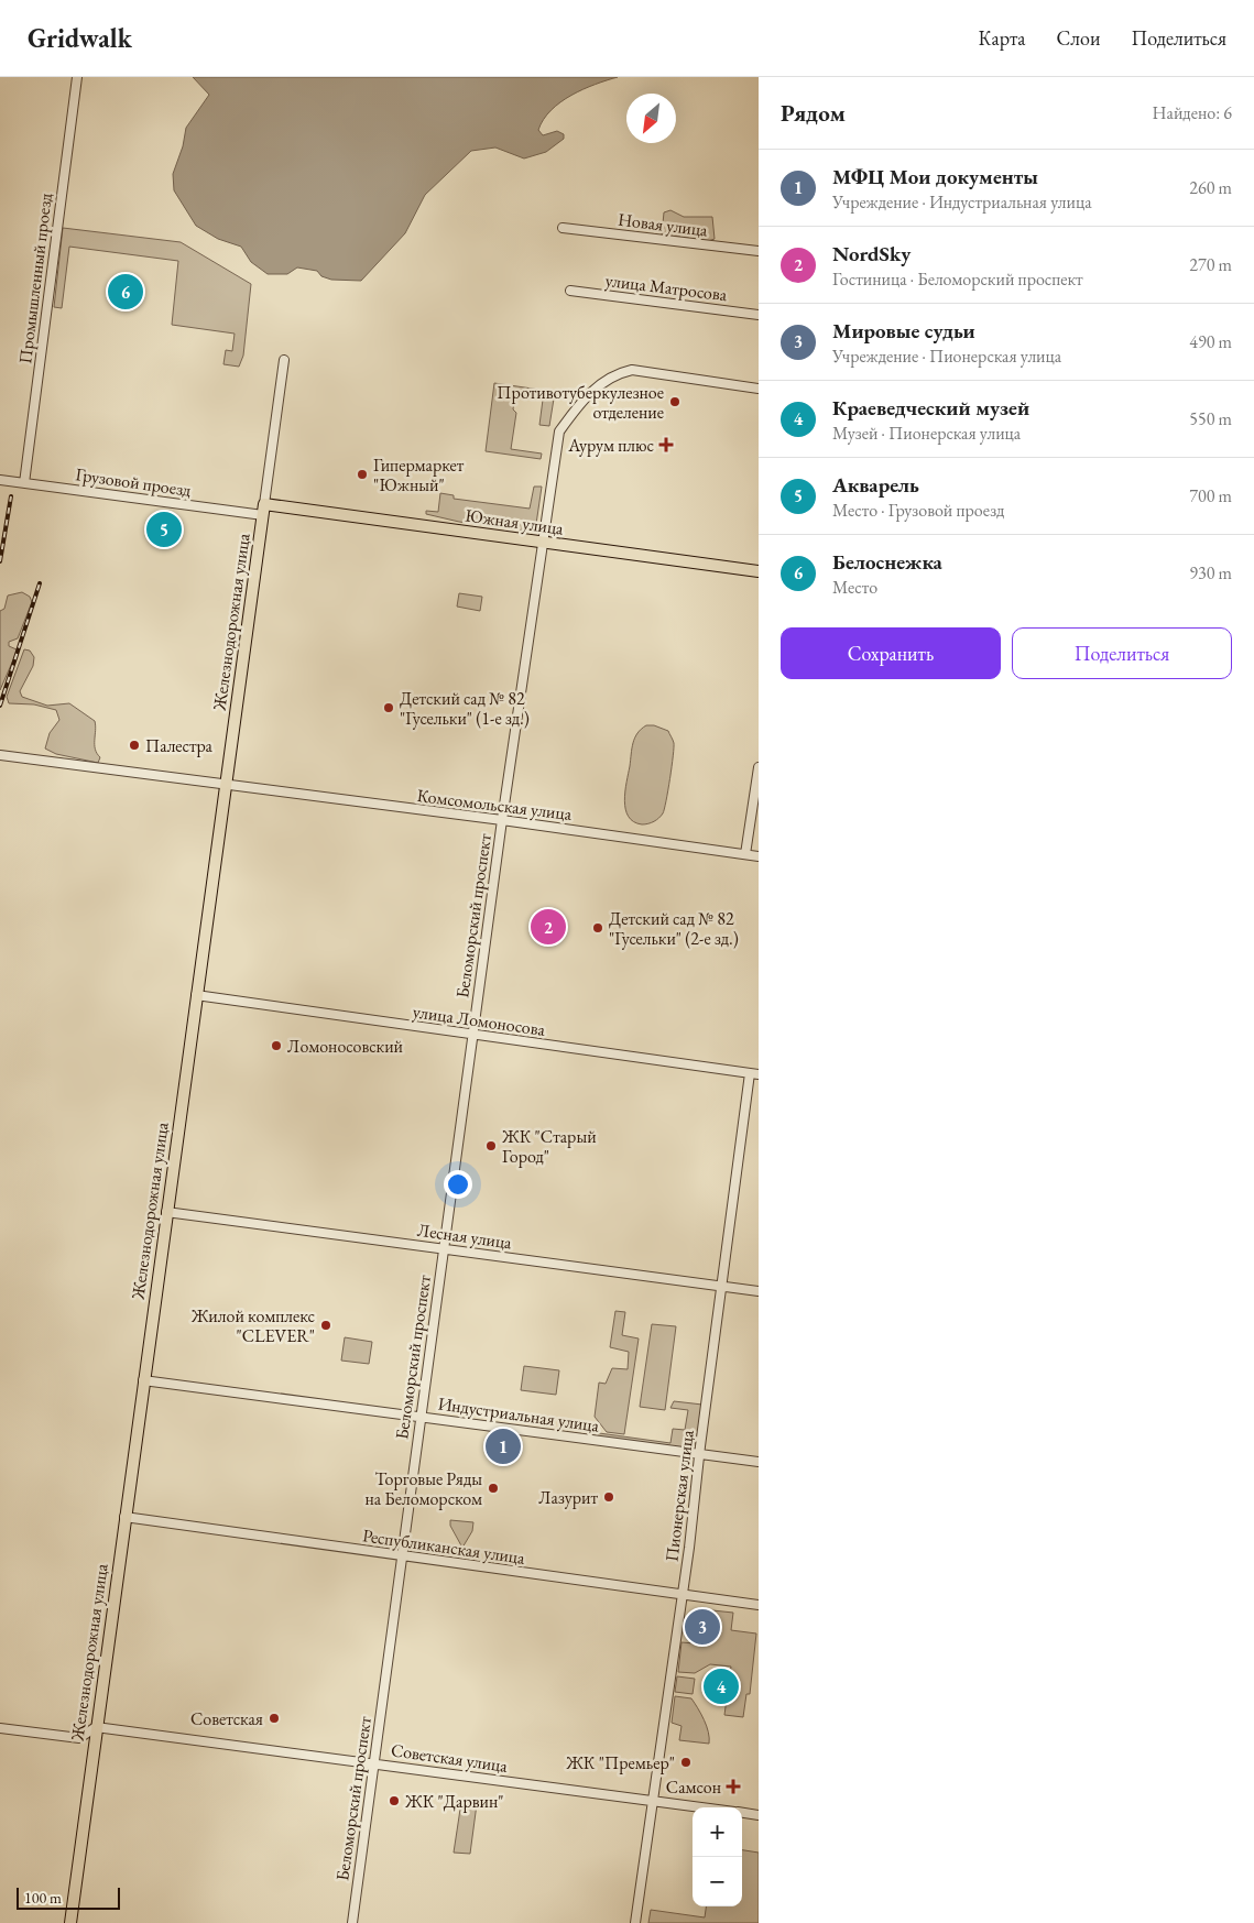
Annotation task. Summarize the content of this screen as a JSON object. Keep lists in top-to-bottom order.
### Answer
{
  "streets": {
    "main road": ["Южная улица", "Железнодорожная улица"],
    "street": [
      "Новая улица",
      "Промышленный проезд",
      "улица Матросова",
      "Грузовой проезд",
      "Комсомольская улица",
      "Беломорский проспект",
      "улица Ломоносова",
      "Лесная улица",
      "Индустриальная улица",
      "Пионерская улица",
      "Республиканская улица",
      "Советская улица"
    ]
  },
  "crossings": [
    ["Промышленный проезд", "Грузовой проезд"],
    ["Грузовой проезд", "Южная улица"],
    ["Грузовой проезд", "Железнодорожная улица"],
    ["Южная улица", "Железнодорожная улица"],
    ["Южная улица", "Беломорский проспект"],
    ["Железнодорожная улица", "Комсомольская улица"],
    ["Железнодорожная улица", "улица Ломоносова"],
    ["Железнодорожная улица", "Лесная улица"],
    ["Железнодорожная улица", "Индустриальная улица"],
    ["Железнодорожная улица", "Республиканская улица"],
    ["Железнодорожная улица", "Советская улица"],
    ["Комсомольская улица", "Беломорский проспект"],
    ["Беломорский проспект", "улица Ломоносова"],
    ["Беломорский проспект", "Лесная улица"],
    ["Беломорский проспект", "Индустриальная улица"],
    ["Беломорский проспект", "Республиканская улица"],
    ["Беломорский проспект", "Советская улица"],
    ["улица Ломоносова", "Пионерская улица"],
    ["Лесная улица", "Пионерская улица"],
    ["Индустриальная улица", "Пионерская улица"],
    ["Пионерская улица", "Республиканская улица"],
    ["Пионерская улица", "Советская улица"]
  ],
  "places": {
    "other": [
      "Противотуберкулезное отделение",
      "Гипермаркет \"Южный\"",
      "Детский сад № 82 \"Гусельки\" (1-е зд.)",
      "Палестра",
      "Детский сад № 82 \"Гусельки\" (2-е зд.)",
      "Ломоносовский",
      "ЖК \"Старый Город\"",
      "Жилой комплекс \"СLEVER\"",
      "Торговые Ряды на Беломорском",
      "Лазурит",
      "Советская",
      "ЖК \"Премьер\"",
      "ЖК \"Дарвин\""
    ],
    "health": ["Аурум плюс", "Самсон"]
  },
  "scale_bar": "100 m",
  "north": "bottom left",
  "page": {
    "header": "Gridwalk",
    "nav": ["Карта", "Слои", "Поделиться"],
    "heading": ["Рядом", "Найдено: 6"],
    "list": [
      {
        "mark": "1",
        "name": "МФЦ Мои документы",
        "note": "Учреждение · Индустриальная улица",
        "value": "260 m"
      },
      {
        "mark": "2",
        "name": "NordSky",
        "note": "Гостиница · Беломорский проспект",
        "value": "270 m"
      },
      {
        "mark": "3",
        "name": "Мировые судьи",
        "note": "Учреждение · Пионерская улица",
        "value": "490 m"
      },
      {
        "mark": "4",
        "name": "Краеведческий музей",
        "note": "Музей · Пионерская улица",
        "value": "550 m"
      },
      {
        "mark": "5",
        "name": "Акварель",
        "note": "Место · Грузовой проезд",
        "value": "700 m"
      },
      {
        "mark": "6",
        "name": "Белоснежка",
        "note": "Место",
        "value": "930 m"
      }
    ],
    "pins": [
      "6",
      "5",
      "2",
      "1",
      "3",
      "4"
    ],
    "buttons": ["Сохранить", "Поделиться"],
    "map_buttons": ["+", "−"],
    "scale": "100 m"
  }
}
